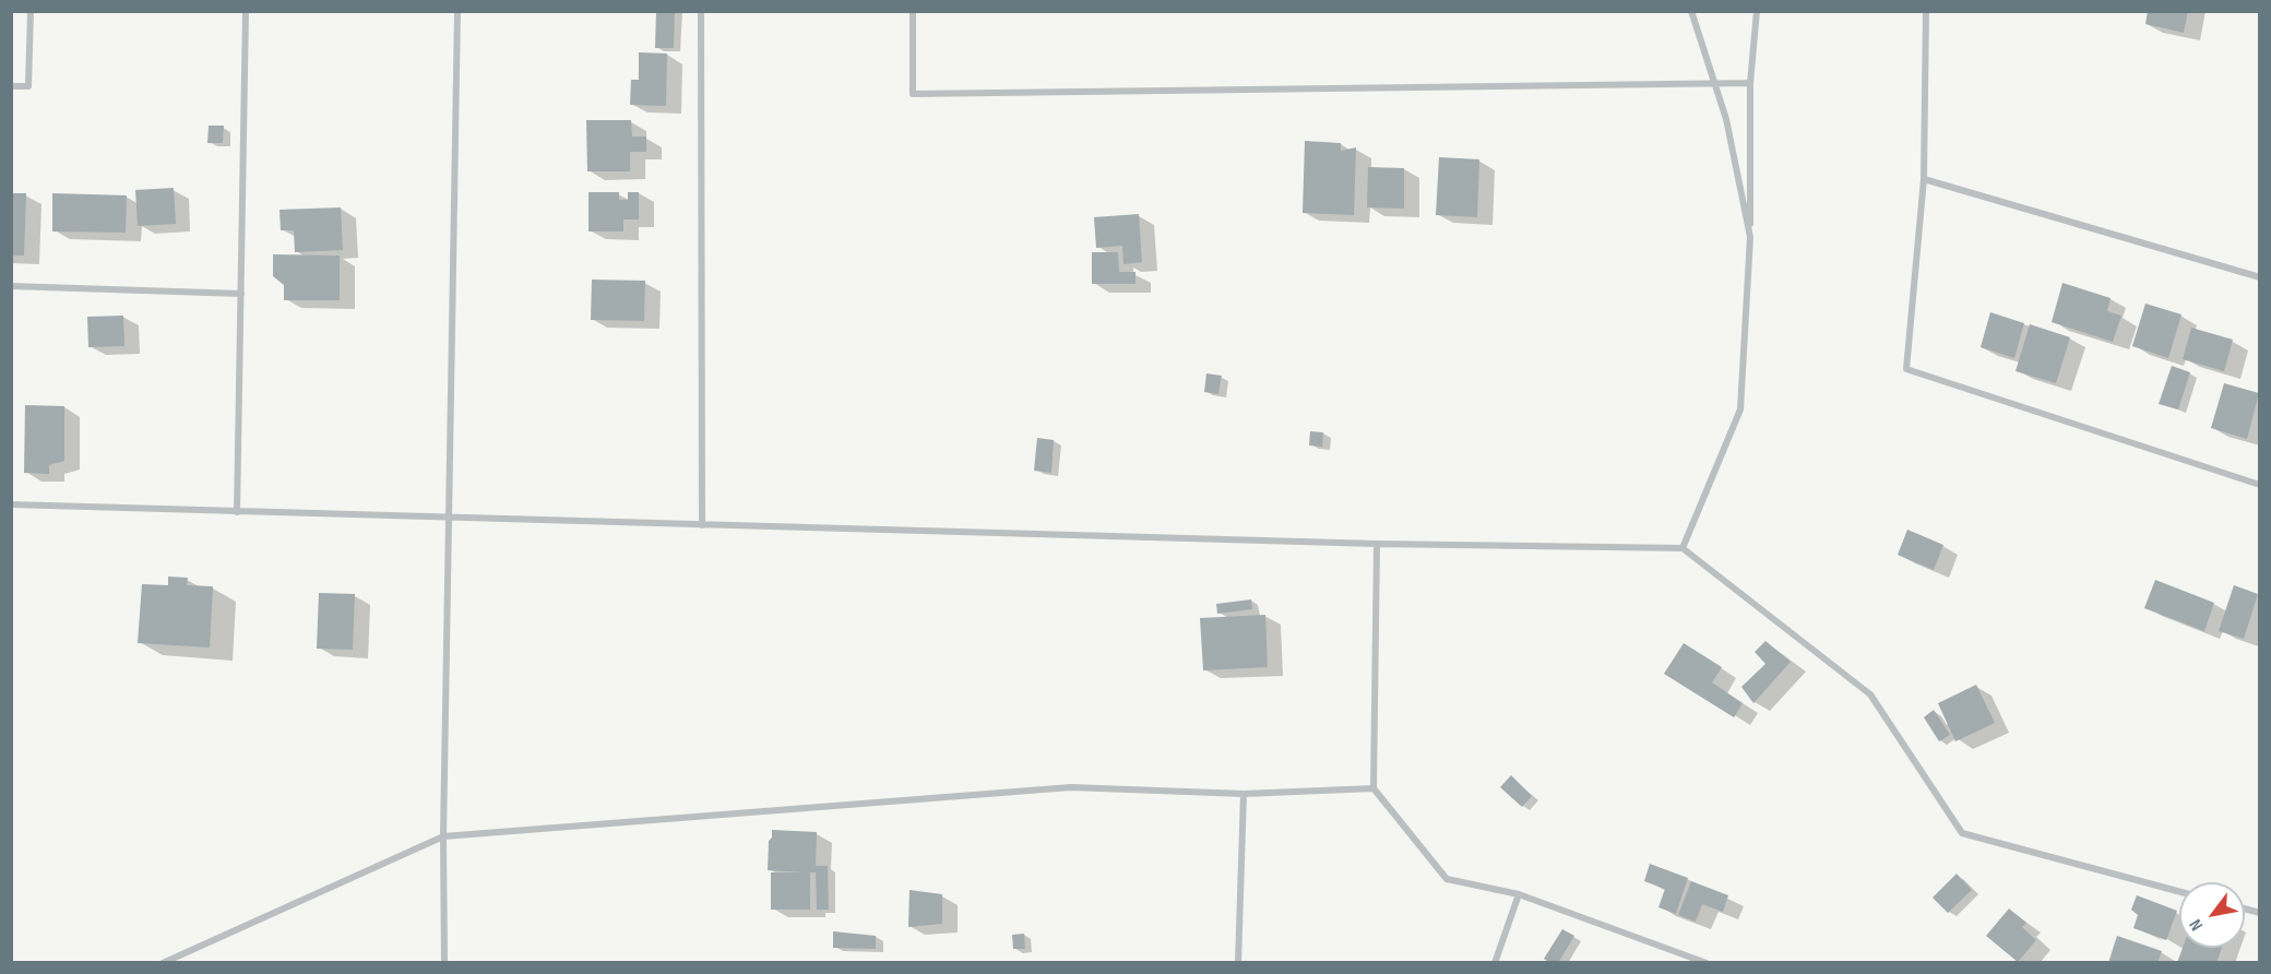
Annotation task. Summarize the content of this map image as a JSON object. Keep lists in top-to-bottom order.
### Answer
{
  "north": "bottom left"
}
